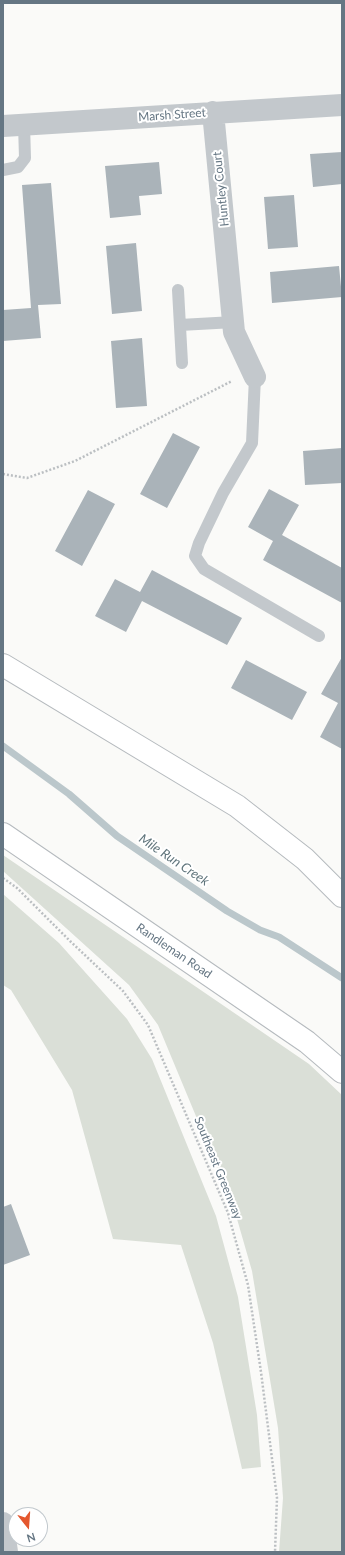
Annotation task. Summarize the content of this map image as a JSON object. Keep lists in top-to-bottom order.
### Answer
{
  "streets": {
    "main road": ["Randleman Road"],
    "street": ["Marsh Street", "Huntley Court"],
    "path": ["Southeast Greenway"]
  },
  "crossings": [
    ["Marsh Street", "Huntley Court"]
  ],
  "water": ["Mile Run Creek"],
  "north": "bottom"
}
